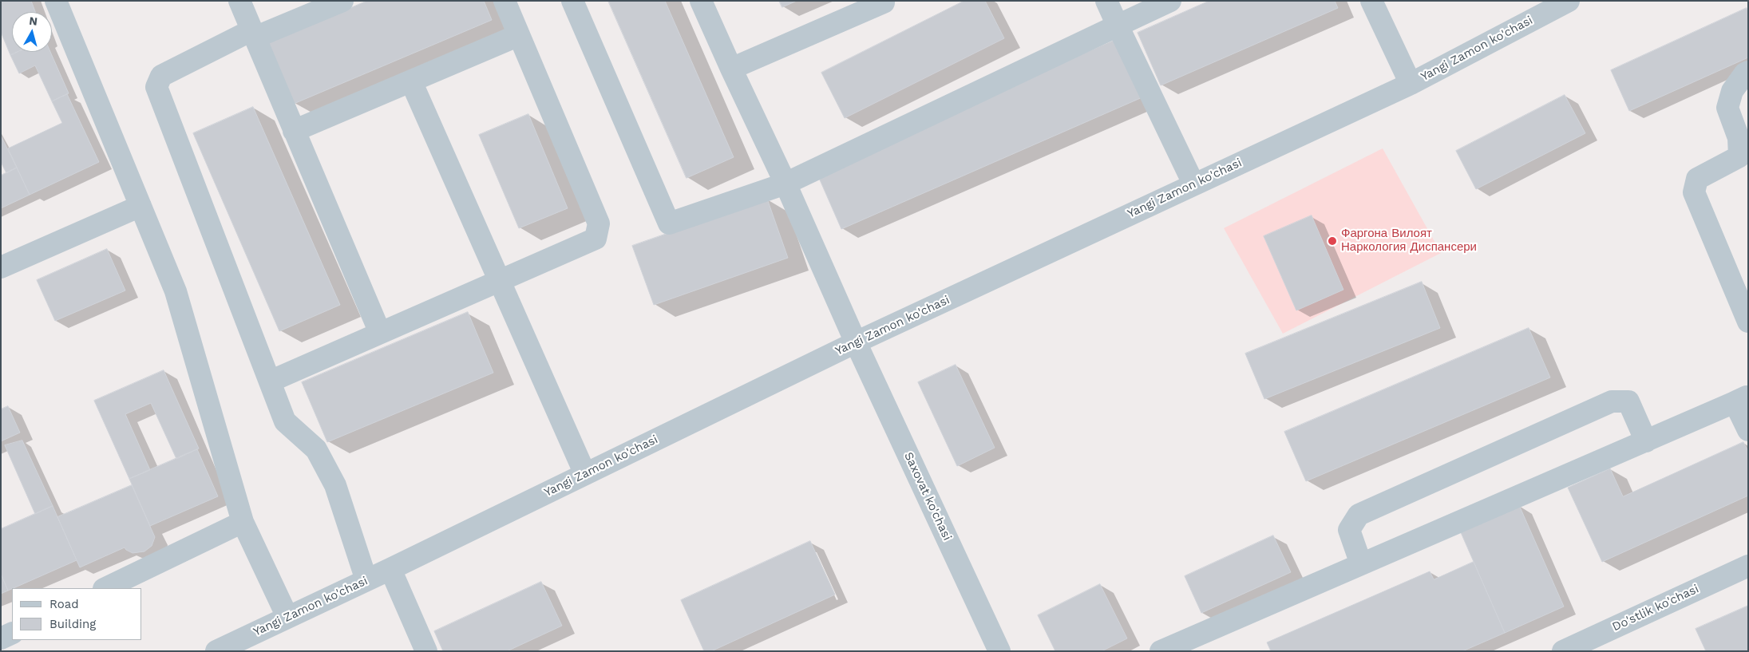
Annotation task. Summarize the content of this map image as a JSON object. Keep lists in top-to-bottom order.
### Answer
{
  "streets": {
    "street": ["Yangi Zamon ko'chasi", "Saxovat ko'chasi", "Do'stlik ko'chasi"]
  },
  "crossings": [
    ["Yangi Zamon ko'chasi", "Saxovat ko'chasi"]
  ],
  "places": ["Фаргона Вилоят Наркология Диспансери"],
  "legend": ["Road", "Building"],
  "north": "top"
}
